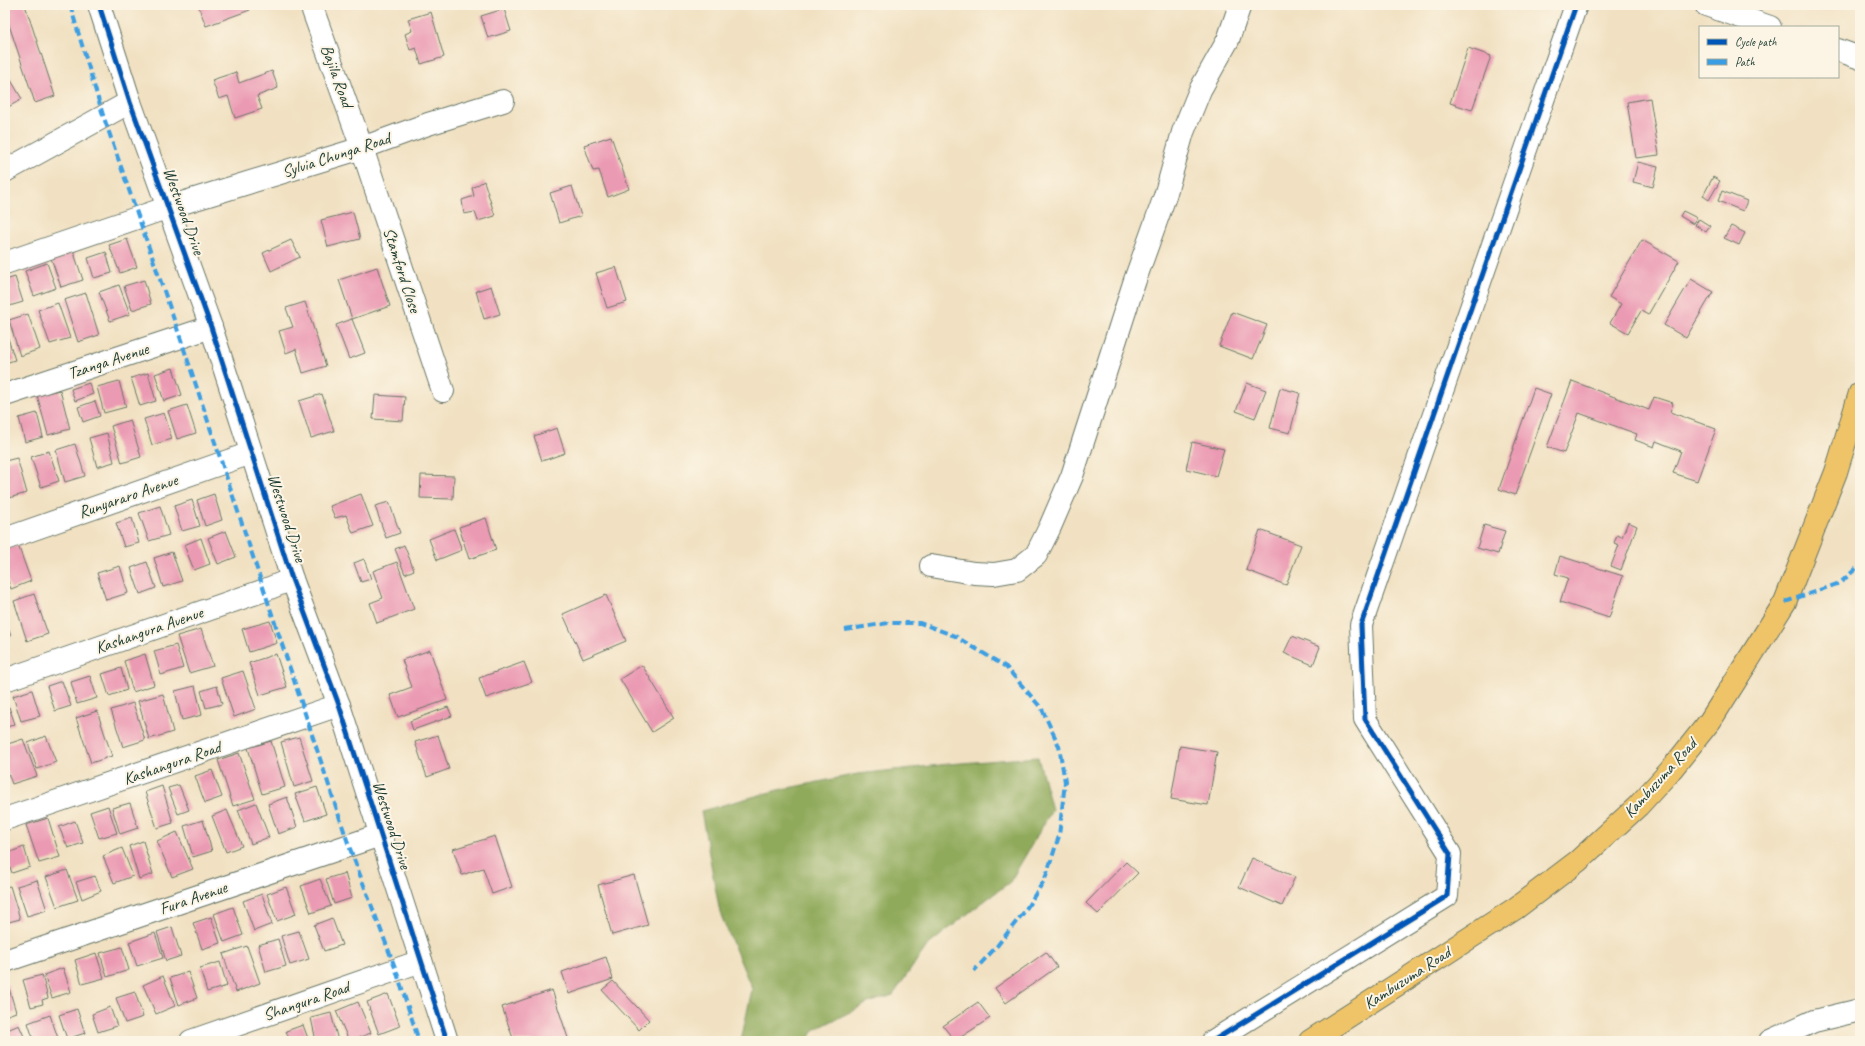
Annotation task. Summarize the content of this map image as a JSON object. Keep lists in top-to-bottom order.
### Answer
{
  "streets": {
    "main road": ["Kambuzuma Road"],
    "street": [
      "Bajila Road",
      "Sylvia Chunga Road",
      "Westwood Drive",
      "Stamford Close",
      "Tzanga Avenue",
      "Runyararo Avenue",
      "Kashangura Avenue",
      "Kashangura Road",
      "Fura Avenue",
      "Shangura Road"
    ]
  },
  "crossings": [
    ["Bajila Road", "Sylvia Chunga Road"],
    ["Bajila Road", "Stamford Close"],
    ["Sylvia Chunga Road", "Westwood Drive"],
    ["Sylvia Chunga Road", "Stamford Close"],
    ["Westwood Drive", "Tzanga Avenue"],
    ["Westwood Drive", "Runyararo Avenue"],
    ["Westwood Drive", "Kashangura Avenue"],
    ["Westwood Drive", "Kashangura Road"],
    ["Westwood Drive", "Fura Avenue"],
    ["Westwood Drive", "Shangura Road"]
  ],
  "legend": ["Cycle path", "Path"]
}
